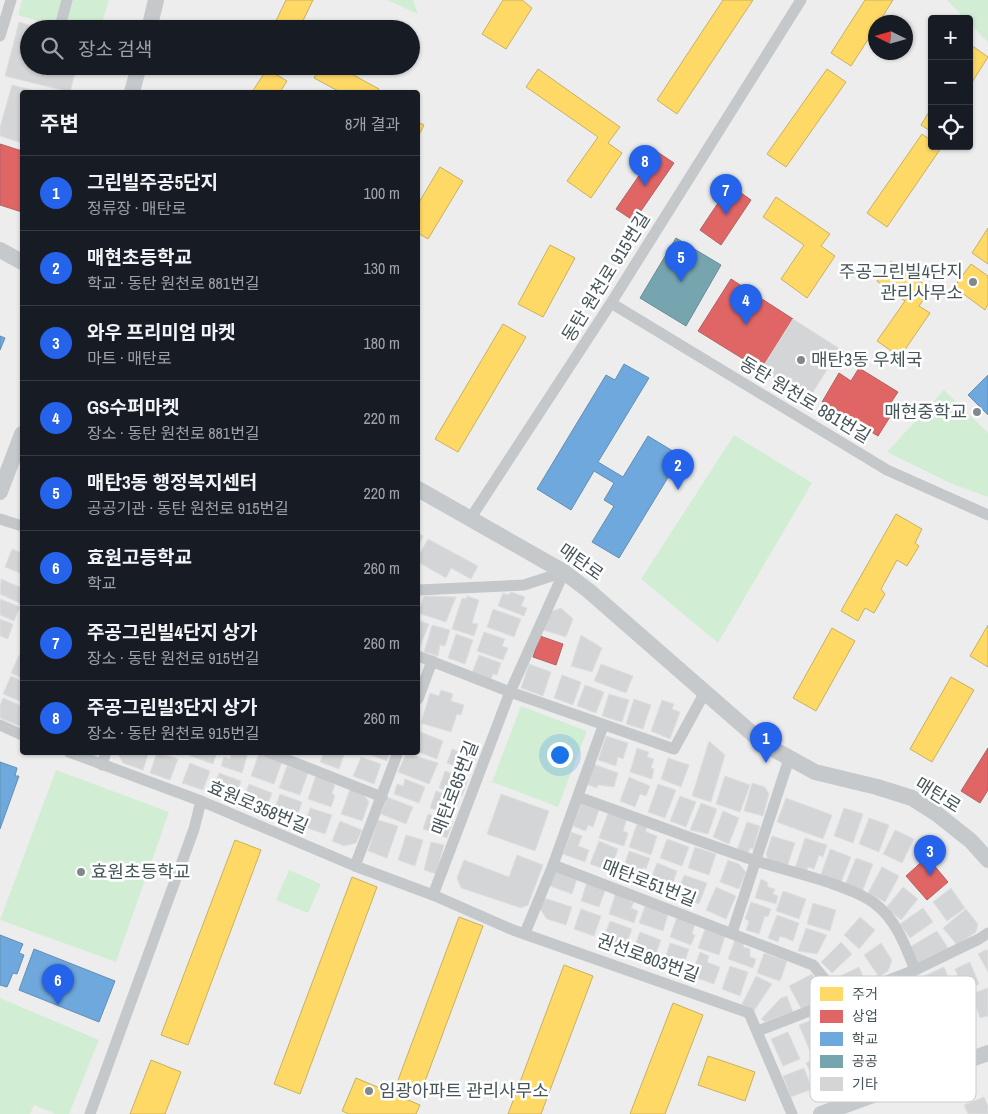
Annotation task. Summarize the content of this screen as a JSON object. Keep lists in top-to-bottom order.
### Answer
{
  "streets": {
    "street": [
      "동탄 원천로 915번길",
      "동탄 원천로 881번길",
      "매탄로",
      "매탄로65번길",
      "효원로358번길",
      "매탄로51번길",
      "권선로803번길"
    ]
  },
  "crossings": [
    ["동탄 원천로 915번길", "동탄 원천로 881번길"],
    ["동탄 원천로 915번길", "매탄로"],
    ["매탄로", "매탄로65번길"],
    ["매탄로65번길", "효원로358번길"],
    ["매탄로65번길", "권선로803번길"],
    ["효원로358번길", "권선로803번길"]
  ],
  "places": [
    "주공그린빌4단지 관리사무소",
    "매탄3동 우체국",
    "매현중학교",
    "효원초등학교",
    "임광아파트 관리사무소"
  ],
  "legend": [
    "주거",
    "상업",
    "학교",
    "공공",
    "기타"
  ],
  "north": "left",
  "page": {
    "map_buttons": ["+", "−"],
    "search": "장소 검색",
    "heading": ["주변", "8개 결과"],
    "pins": [
      "8",
      "7",
      "5",
      "4",
      "2",
      "1",
      "3",
      "6"
    ],
    "list": [
      {
        "mark": "1",
        "name": "그린빌주공5단지",
        "note": "정류장 · 매탄로",
        "value": "100 m"
      },
      {
        "mark": "2",
        "name": "매현초등학교",
        "note": "학교 · 동탄 원천로 881번길",
        "value": "130 m"
      },
      {
        "mark": "3",
        "name": "와우 프리미엄 마켓",
        "note": "마트 · 매탄로",
        "value": "180 m"
      },
      {
        "mark": "4",
        "name": "GS수퍼마켓",
        "note": "장소 · 동탄 원천로 881번길",
        "value": "220 m"
      },
      {
        "mark": "5",
        "name": "매탄3동 행정복지센터",
        "note": "공공기관 · 동탄 원천로 915번길",
        "value": "220 m"
      },
      {
        "mark": "6",
        "name": "효원고등학교",
        "note": "학교",
        "value": "260 m"
      },
      {
        "mark": "7",
        "name": "주공그린빌4단지 상가",
        "note": "장소 · 동탄 원천로 915번길",
        "value": "260 m"
      },
      {
        "mark": "8",
        "name": "주공그린빌3단지 상가",
        "note": "장소 · 동탄 원천로 915번길",
        "value": "260 m"
      }
    ]
  }
}
